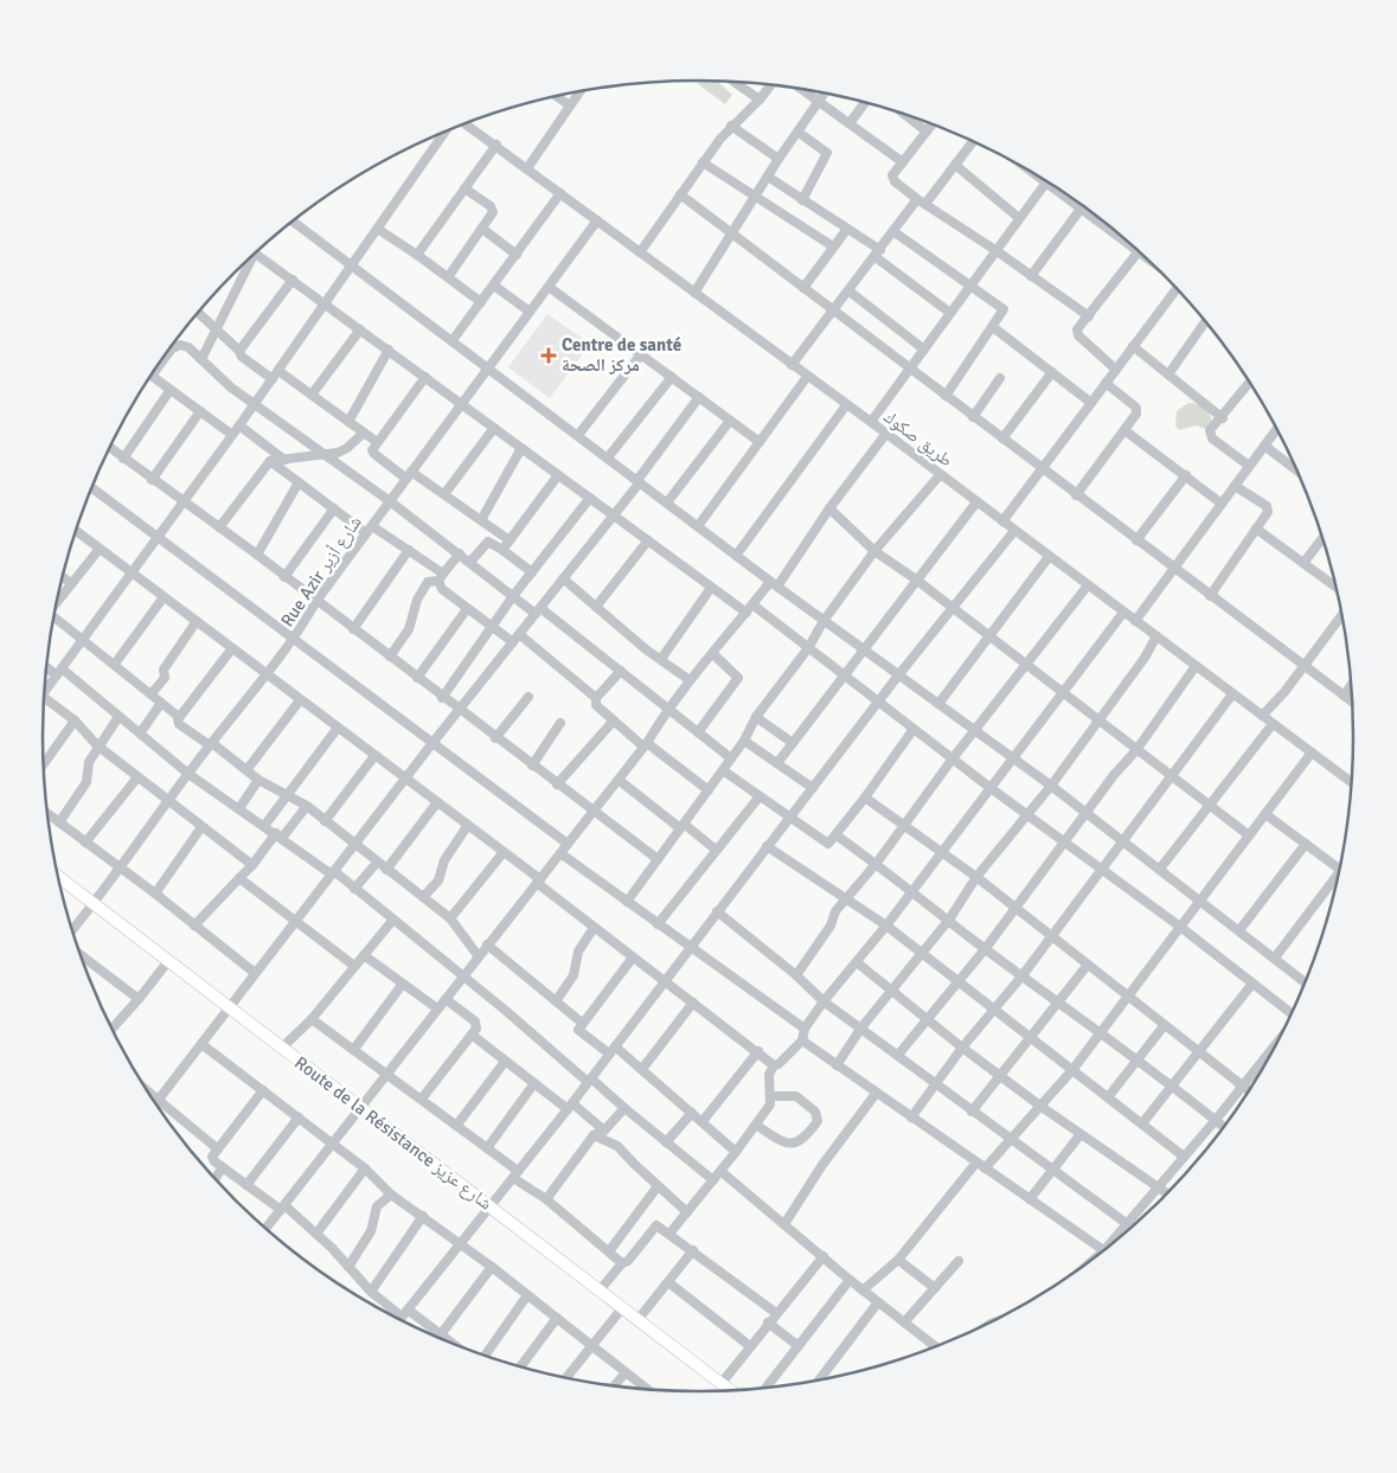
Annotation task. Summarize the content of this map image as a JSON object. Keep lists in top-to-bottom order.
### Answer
{
  "streets": {
    "main road": ["Route de la Résistance شارع عزيز"],
    "street": ["طريق صكوك", "Rue Azir شارع أزير"]
  },
  "crossings": [
    ["طريق صكوك", "Rue Azir شارع أزير"],
    ["Rue Azir شارع أزير", "Route de la Résistance شارع عزيز"]
  ],
  "places": {
    "health": ["Centre de santé مركز الصحة"]
  }
}
